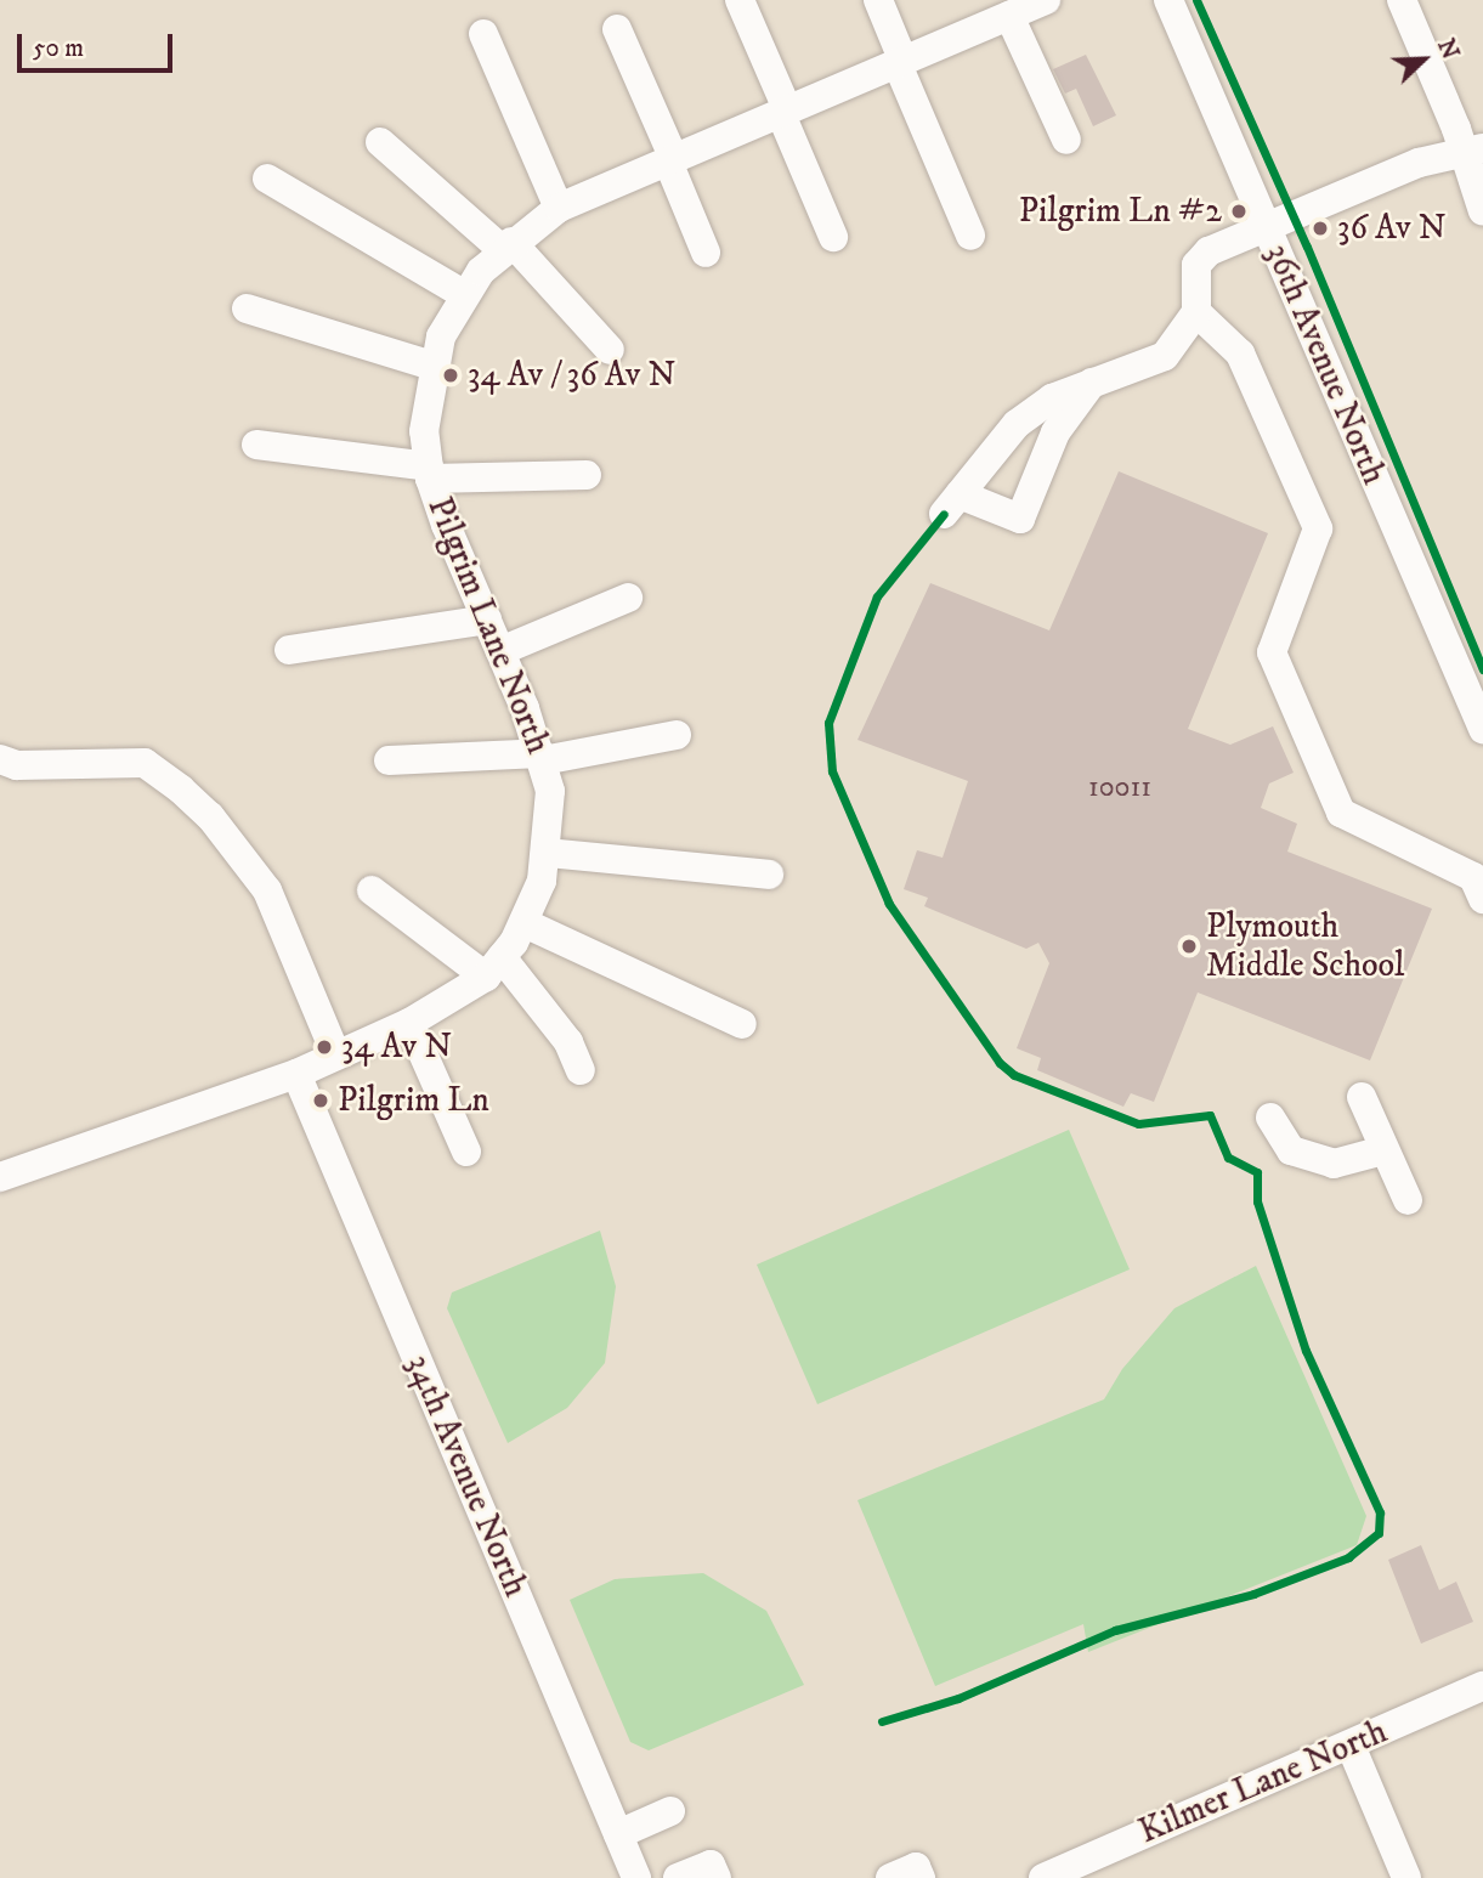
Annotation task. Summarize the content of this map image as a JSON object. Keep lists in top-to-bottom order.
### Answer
{
  "streets": {
    "street": [
      "36th Avenue North",
      "Pilgrim Lane North",
      "34th Avenue North",
      "Kilmer Lane North"
    ]
  },
  "crossings": [
    ["Pilgrim Lane North", "34th Avenue North"]
  ],
  "places": [
    "Pilgrim Ln #2",
    "36 Av N",
    "34 Av / 36 Av N",
    "Plymouth Middle School",
    "34 Av N",
    "Pilgrim Ln"
  ],
  "house_numbers": ["10011"],
  "scale_bar": "50 m",
  "north": "top right"
}
